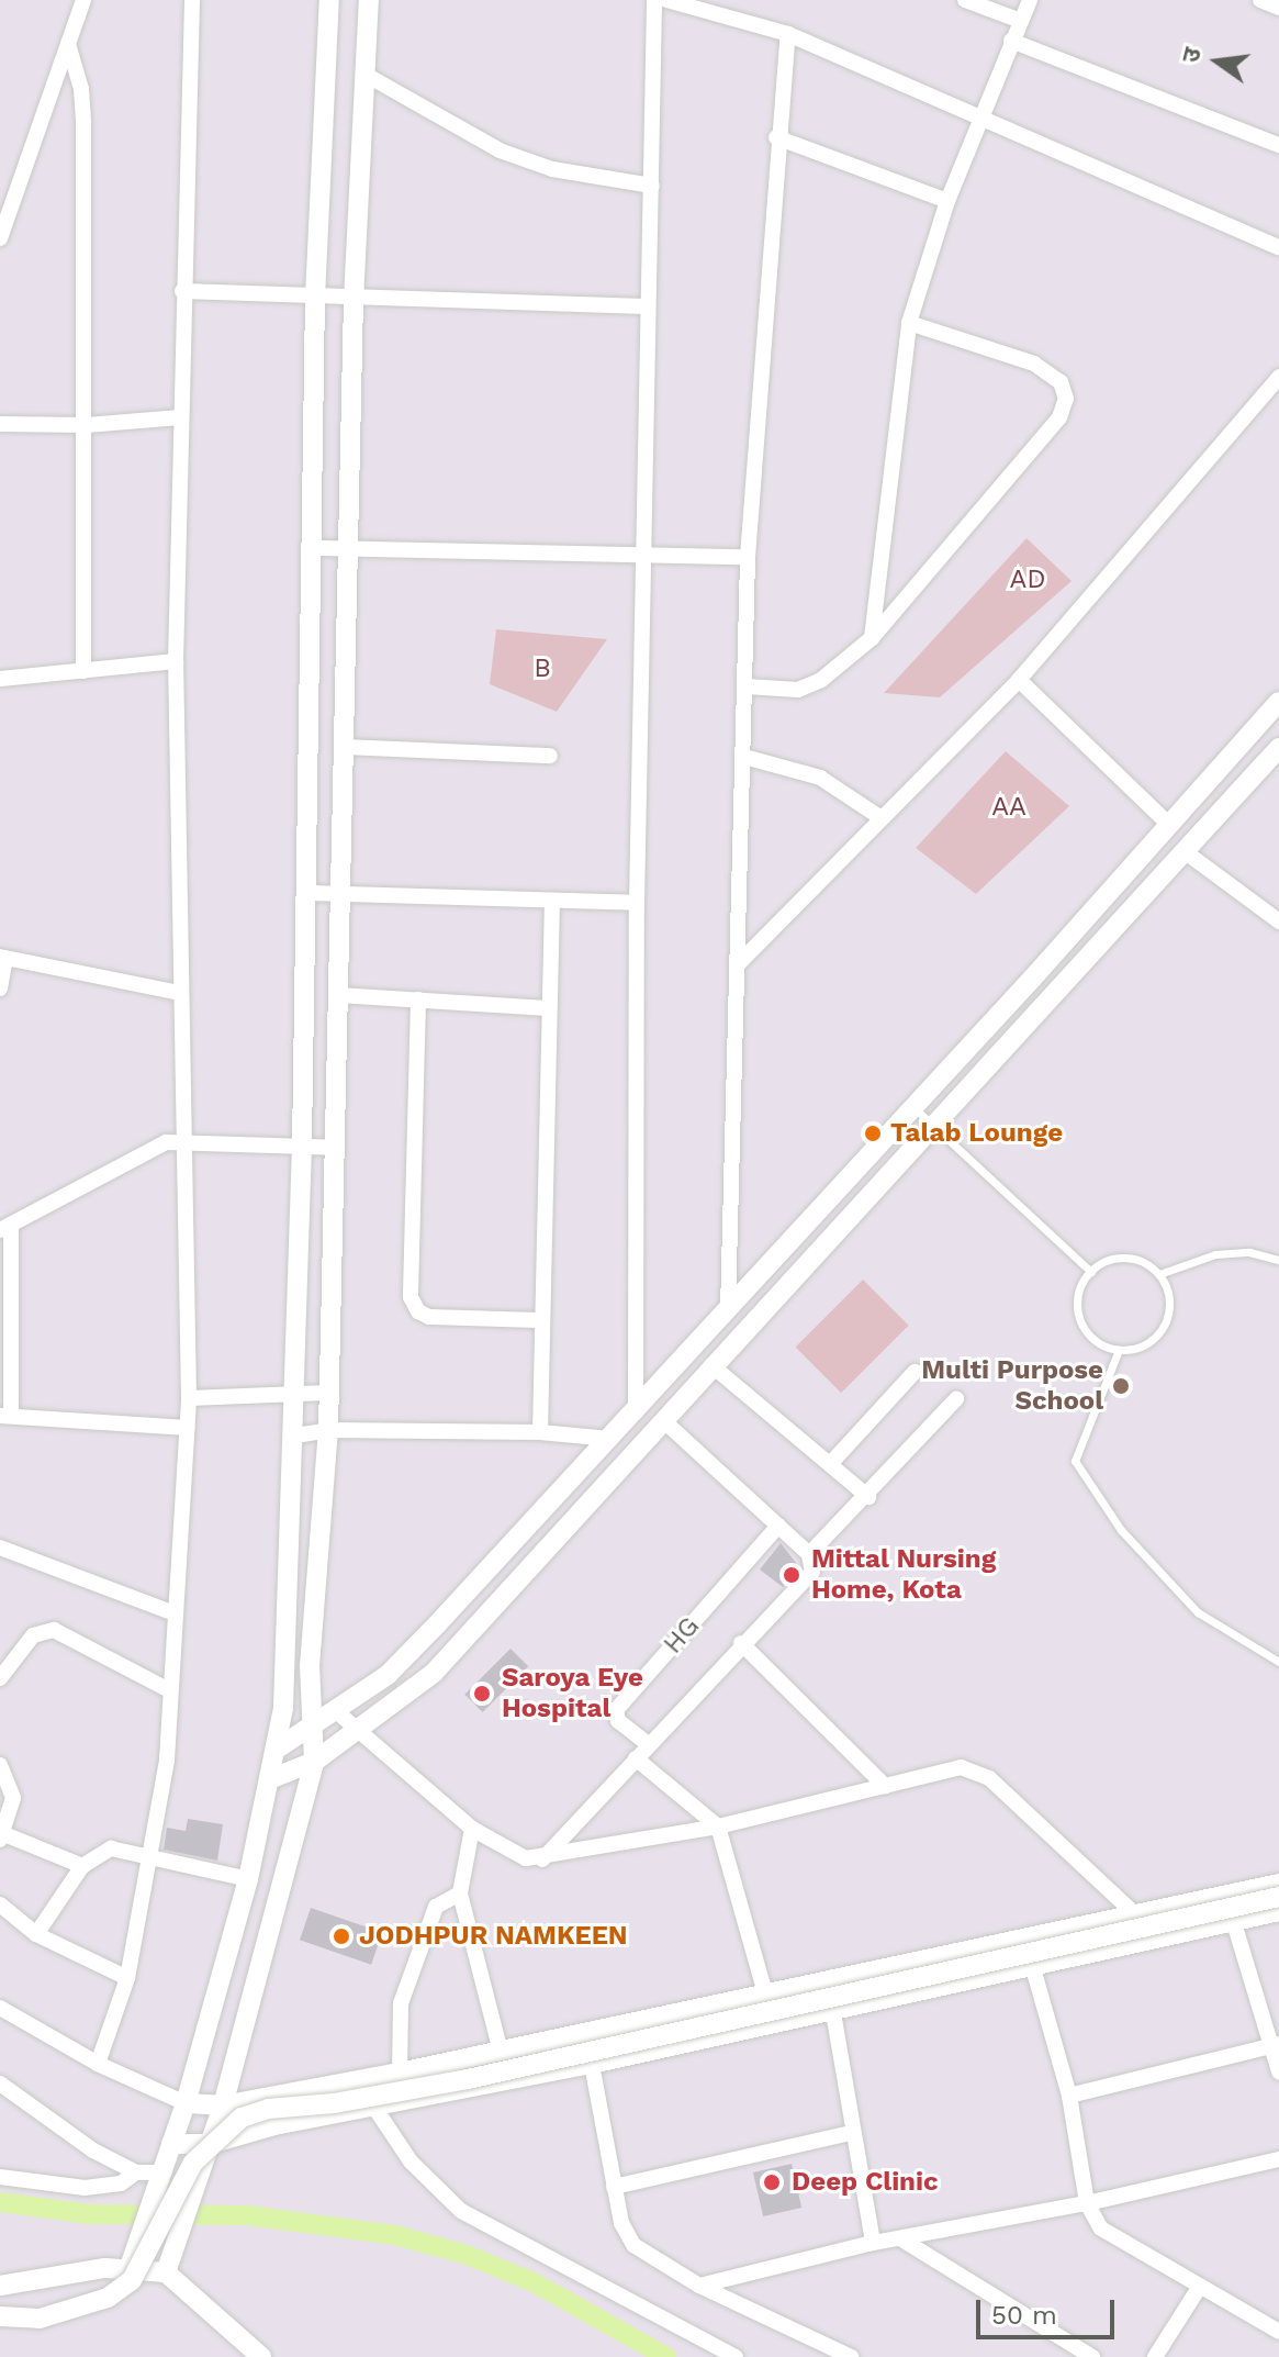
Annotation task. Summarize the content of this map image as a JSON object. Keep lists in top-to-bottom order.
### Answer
{
  "streets": {
    "street": ["HG"]
  },
  "parks": ["AD", "B", "AA"],
  "places": [
    "Talab Lounge",
    "Multi Purpose School",
    "Mittal Nursing Home, Kota",
    "Saroya Eye Hospital",
    "JODHPUR NAMKEEN",
    "Deep Clinic"
  ],
  "scale_bar": "50 m",
  "north": "left"
}
